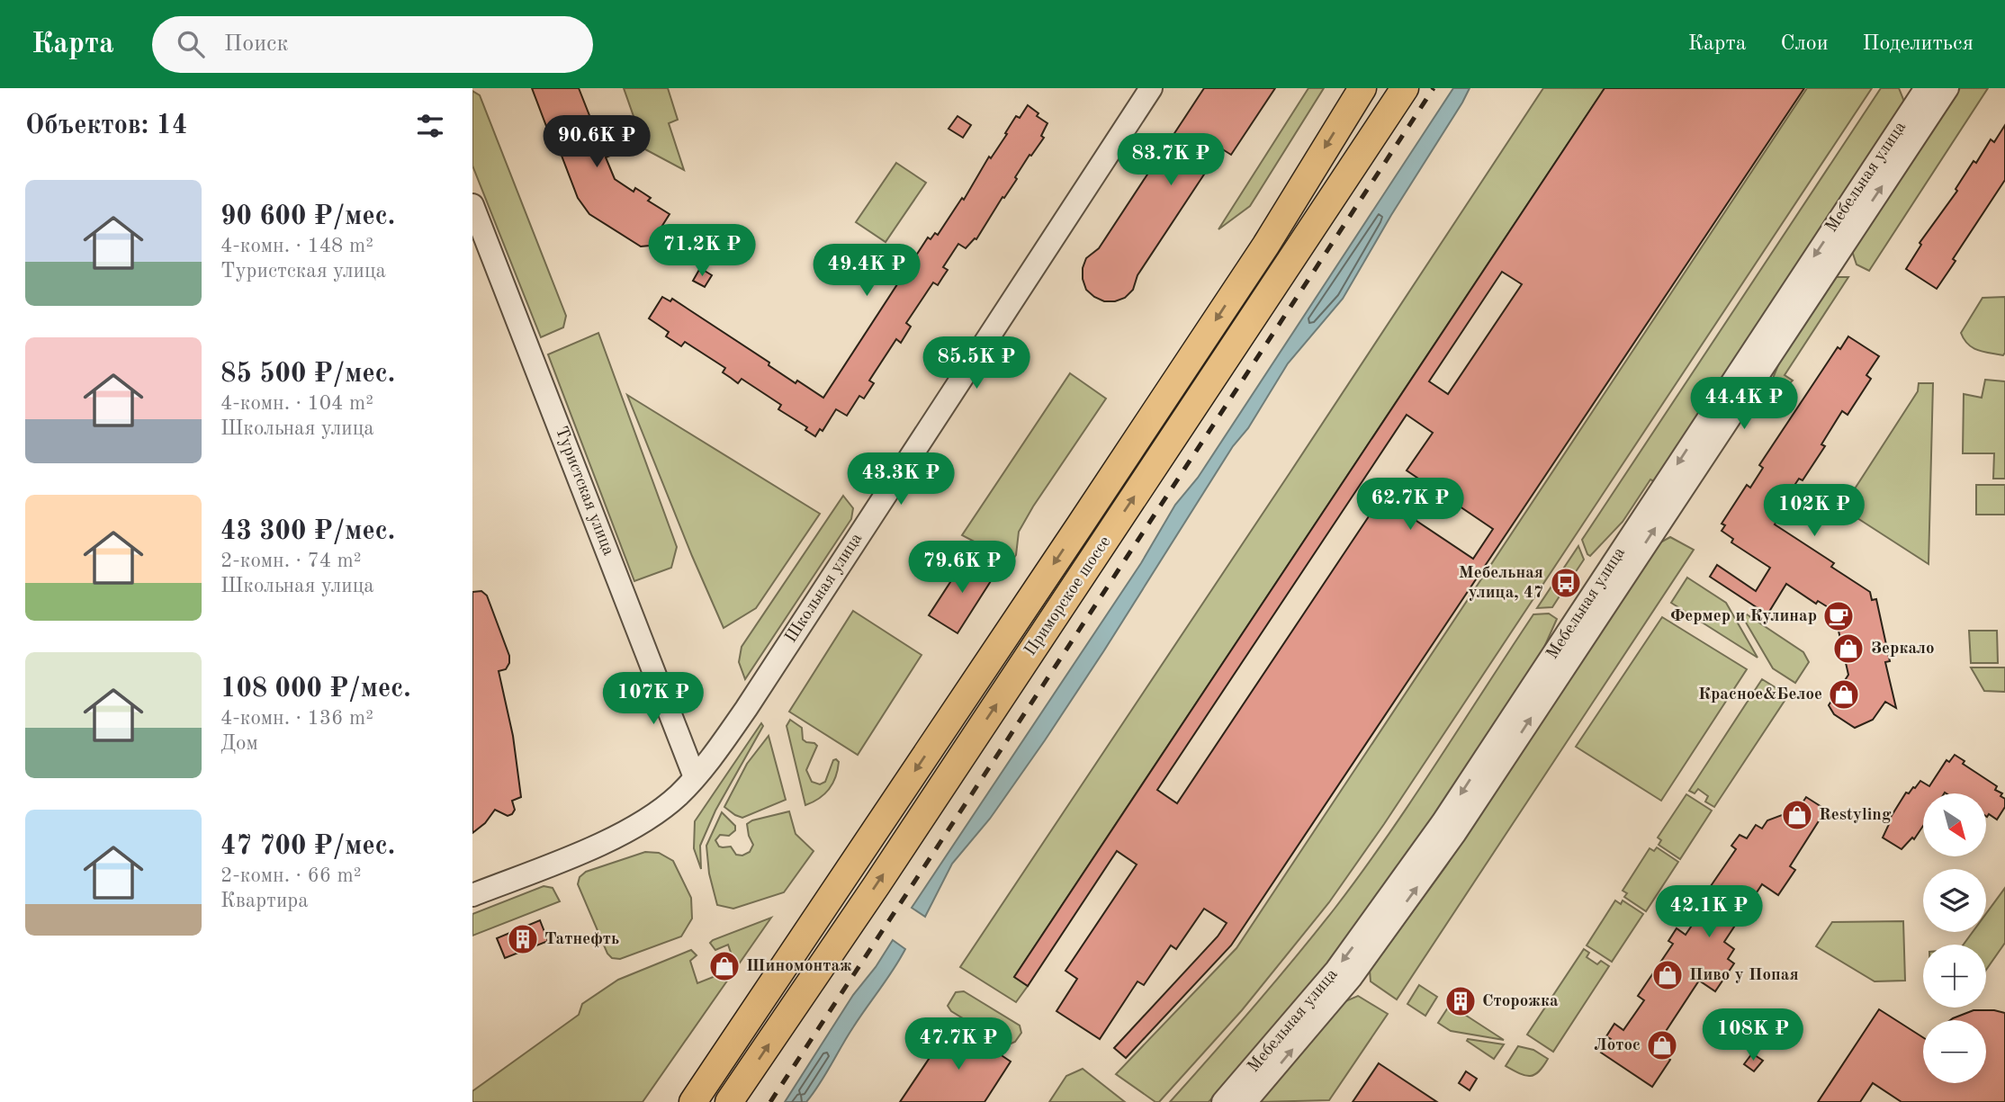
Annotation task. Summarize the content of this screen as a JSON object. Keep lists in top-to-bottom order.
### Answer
{
  "streets": {
    "main road": ["Приморское шоссе"],
    "street": ["Мебельная улица", "Туристская улица", "Школьная улица"]
  },
  "crossings": [
    ["Туристская улица", "Школьная улица"]
  ],
  "places": {
    "bus stop": ["Мебельная улица, 47"],
    "cafe": ["Фермер и Кулинар"],
    "shop": [
      "Зеркало",
      "Красное&Белое",
      "Restyling",
      "Шиномонтаж",
      "Пиво у Попая",
      "Лотос"
    ],
    "building": ["Татнефть", "Сторожка"]
  },
  "north": "bottom right",
  "page": {
    "header": "Карта",
    "search": "Поиск",
    "nav": ["Карта", "Слои", "Поделиться"],
    "heading": "Объектов: 14",
    "price": [
      "90.6K ₽",
      "83.7K ₽",
      "71.2K ₽",
      "49.4K ₽",
      "85.5K ₽",
      "44.4K ₽",
      "43.3K ₽",
      "62.7K ₽",
      "102K ₽",
      "79.6K ₽",
      "107K ₽",
      "42.1K ₽",
      "108K ₽",
      "47.7K ₽"
    ],
    "list": [
      {
        "name": "90 600 ₽/мес.",
        "note": "4-комн. · 148 m² · Туристская улица"
      },
      {
        "name": "85 500 ₽/мес.",
        "note": "4-комн. · 104 m² · Школьная улица"
      },
      {
        "name": "43 300 ₽/мес.",
        "note": "2-комн. · 74 m² · Школьная улица"
      },
      {
        "name": "108 000 ₽/мес.",
        "note": "4-комн. · 136 m² · Дом"
      },
      {
        "name": "47 700 ₽/мес.",
        "note": "2-комн. · 66 m² · Квартира"
      }
    ],
    "map_buttons": ["+", "−"]
  }
}
